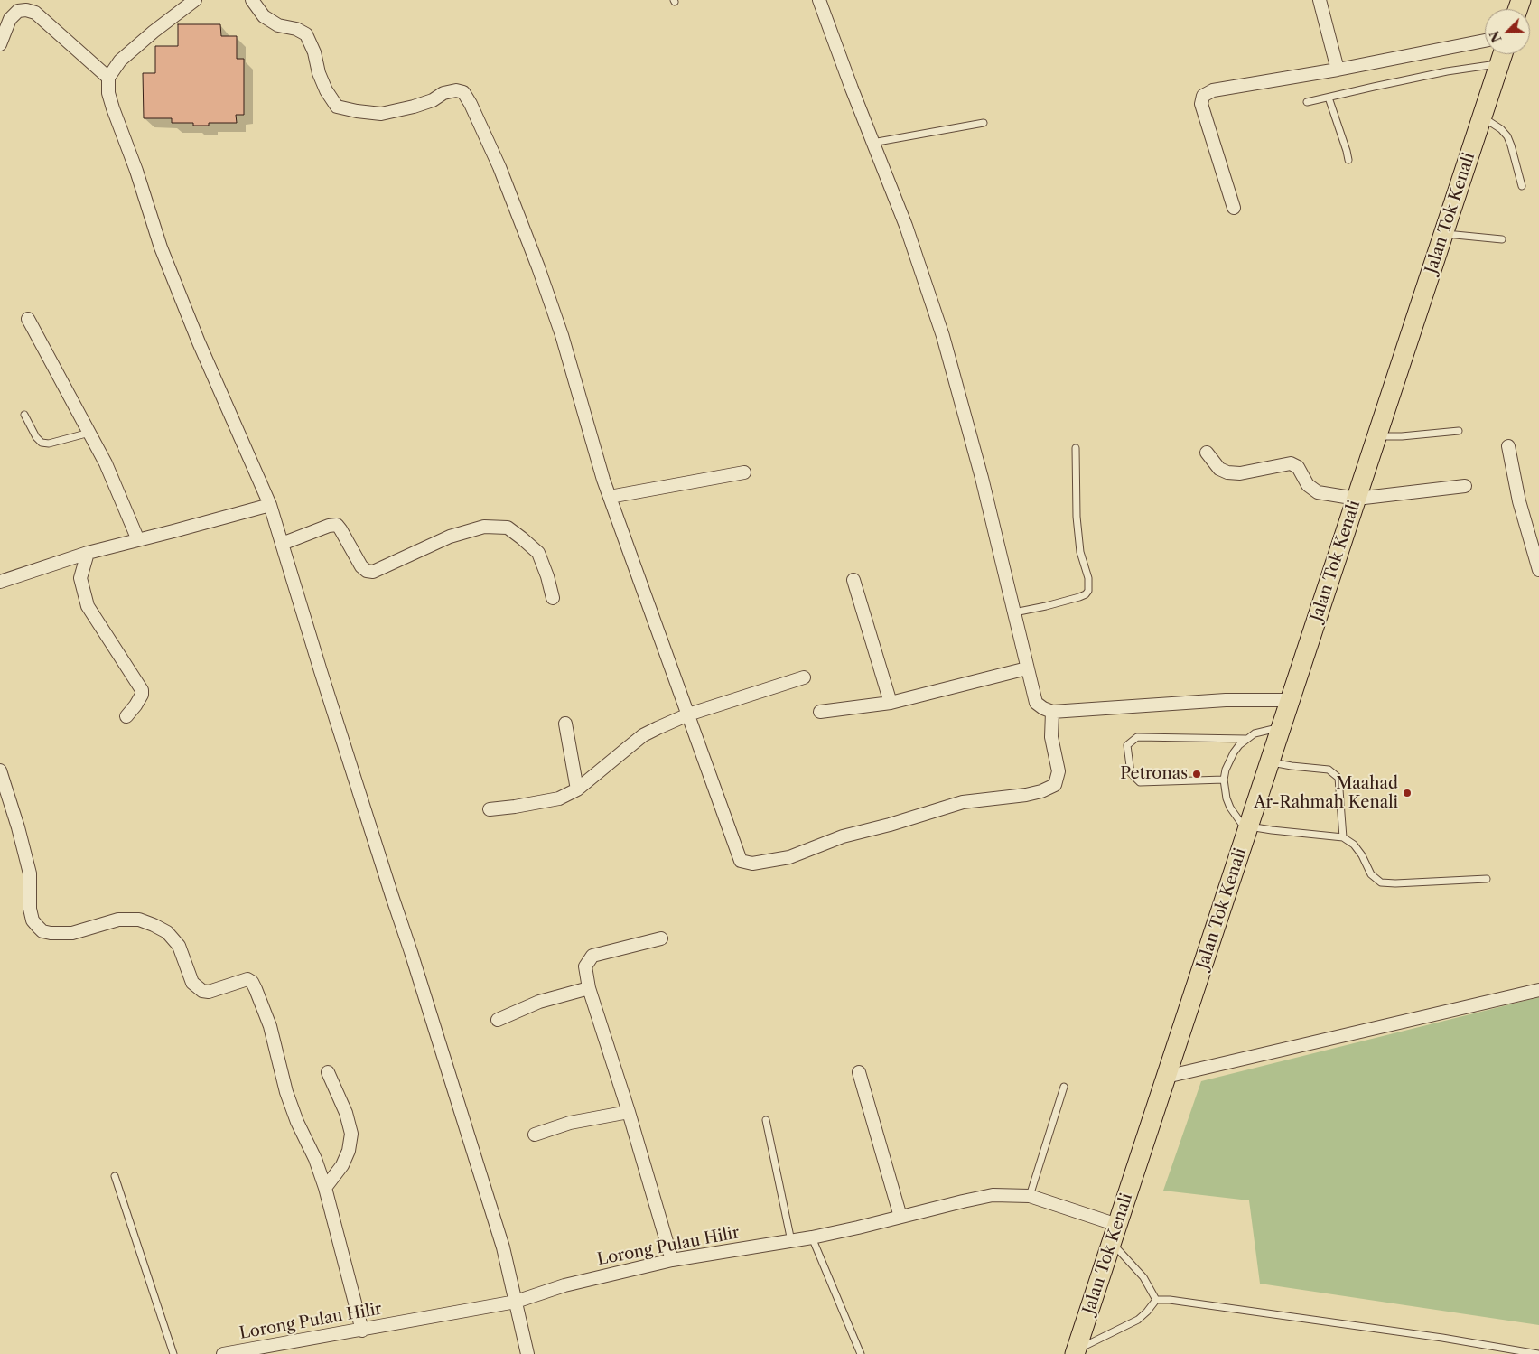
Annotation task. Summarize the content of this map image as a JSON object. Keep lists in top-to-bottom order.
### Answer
{
  "streets": {
    "main road": ["Jalan Tok Kenali"],
    "street": ["Lorong Pulau Hilir"]
  },
  "crossings": [
    ["Jalan Tok Kenali", "Lorong Pulau Hilir"]
  ],
  "places": ["Petronas", "Maahad Ar-Rahmah Kenali"],
  "north": "bottom left"
}
